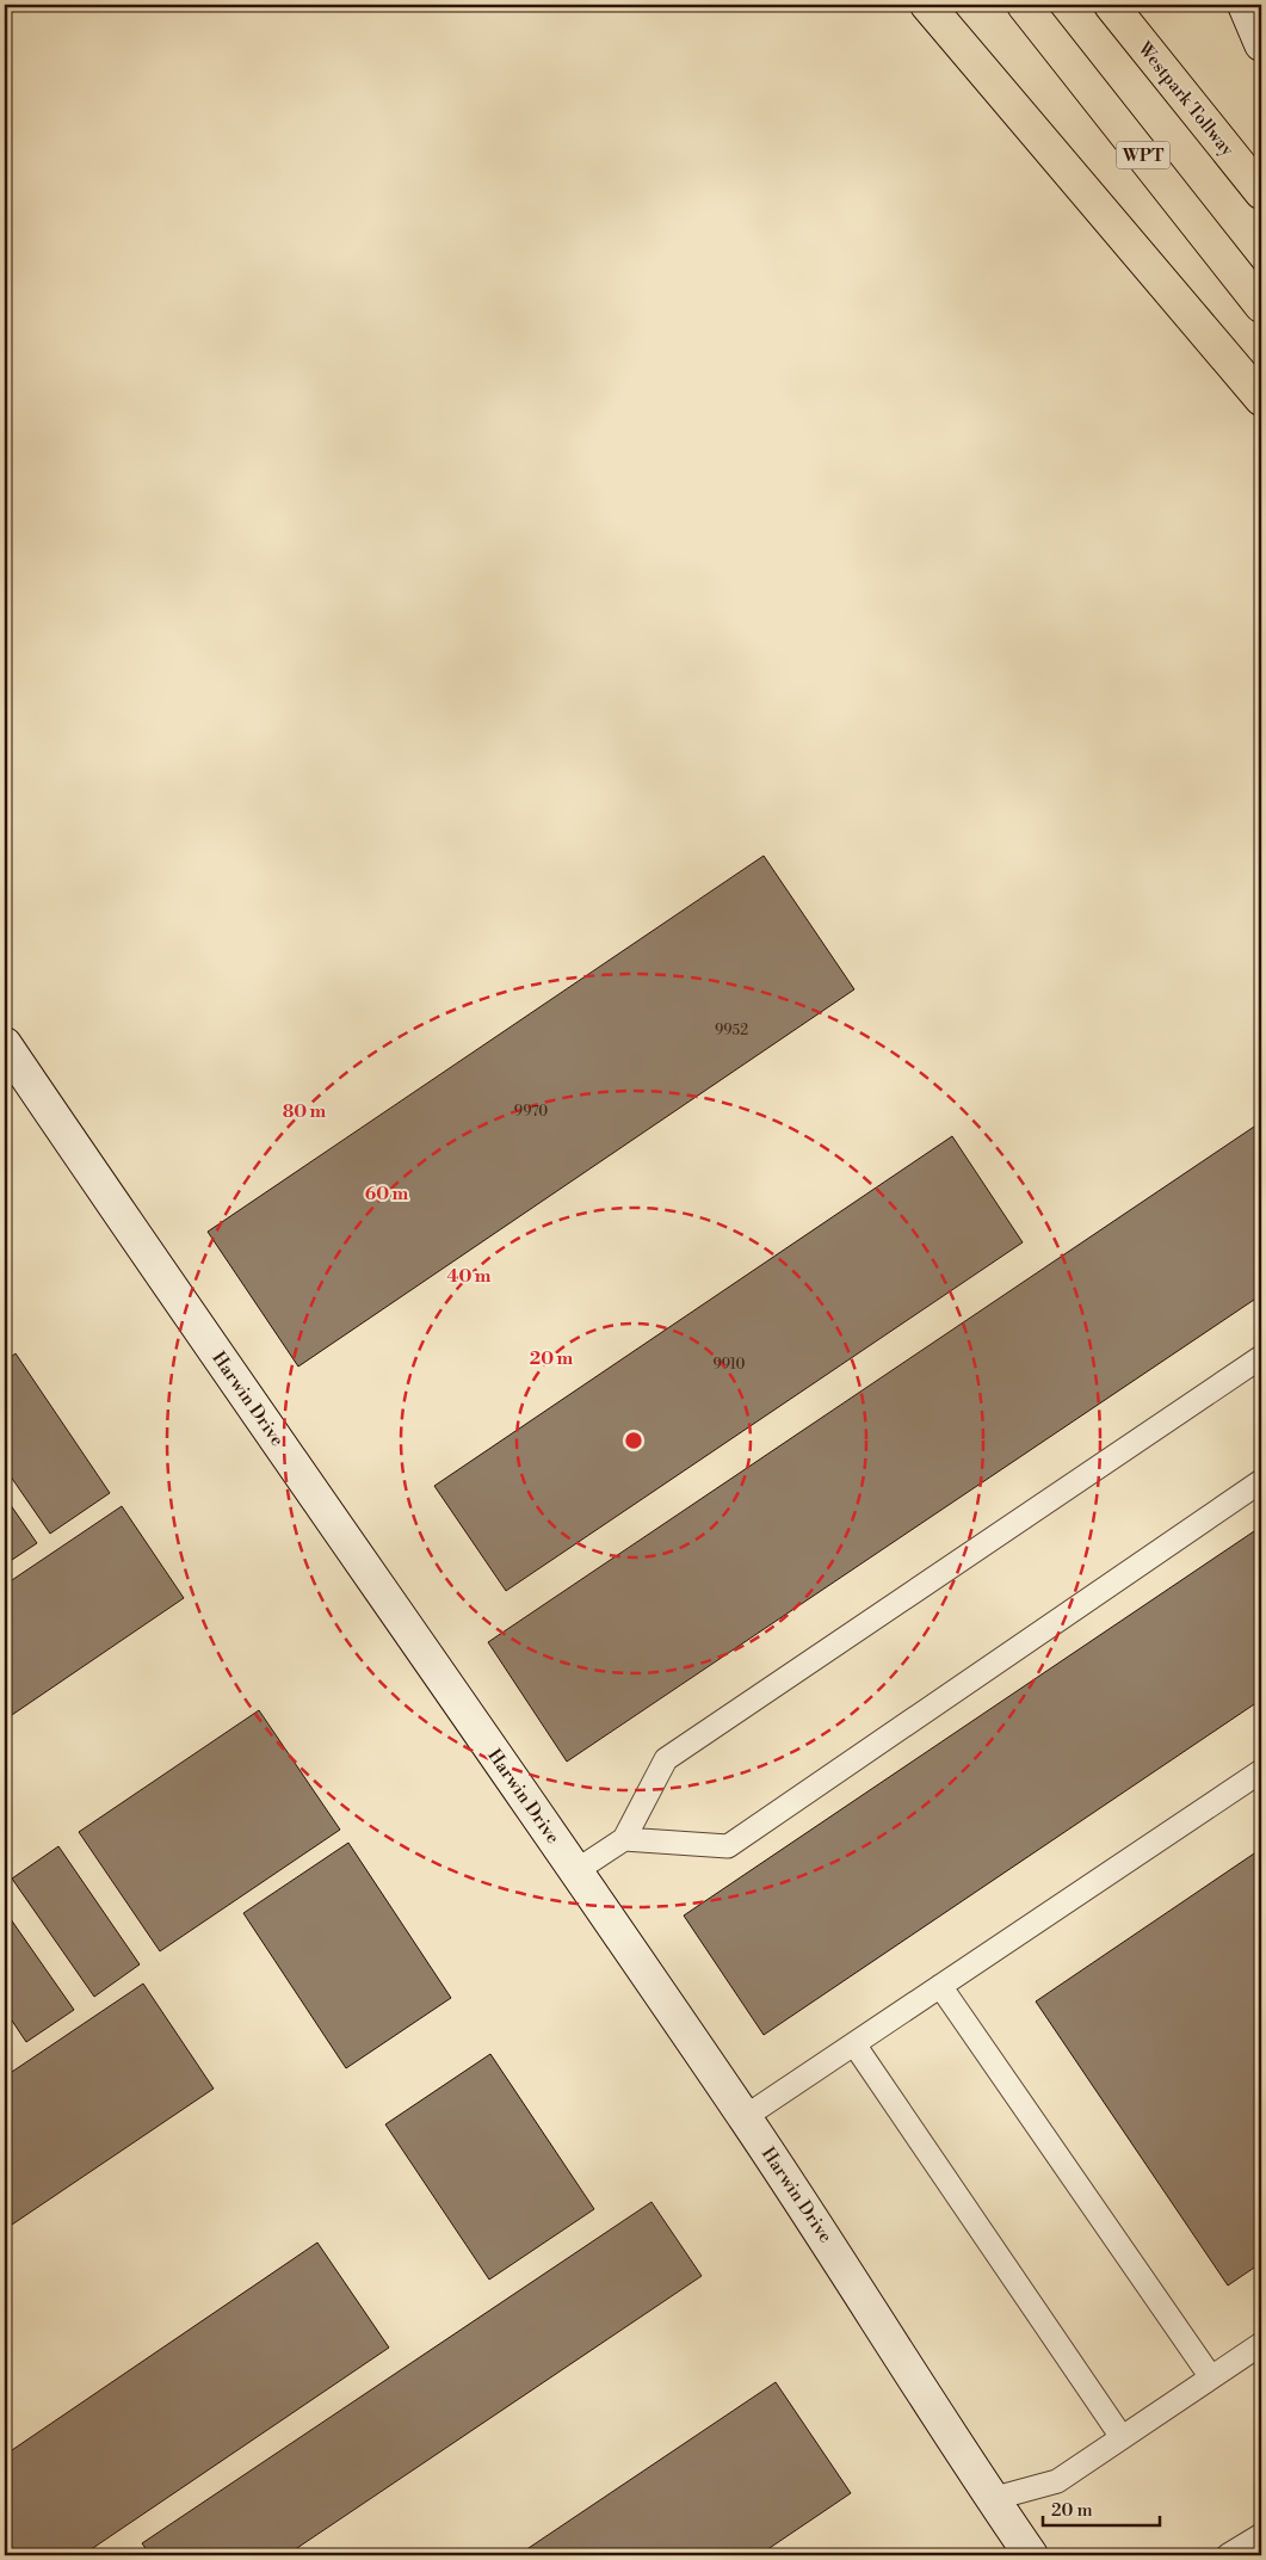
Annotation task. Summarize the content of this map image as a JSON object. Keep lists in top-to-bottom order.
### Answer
{
  "streets": {
    "highway": ["Westpark Tollway", "WPT"],
    "main road": ["Harwin Drive"]
  },
  "house_numbers": ["9952", "9970", "9910"],
  "scale_bar": "20 m",
  "rings": [
    "80 m",
    "60 m",
    "40 m",
    "20 m"
  ]
}
